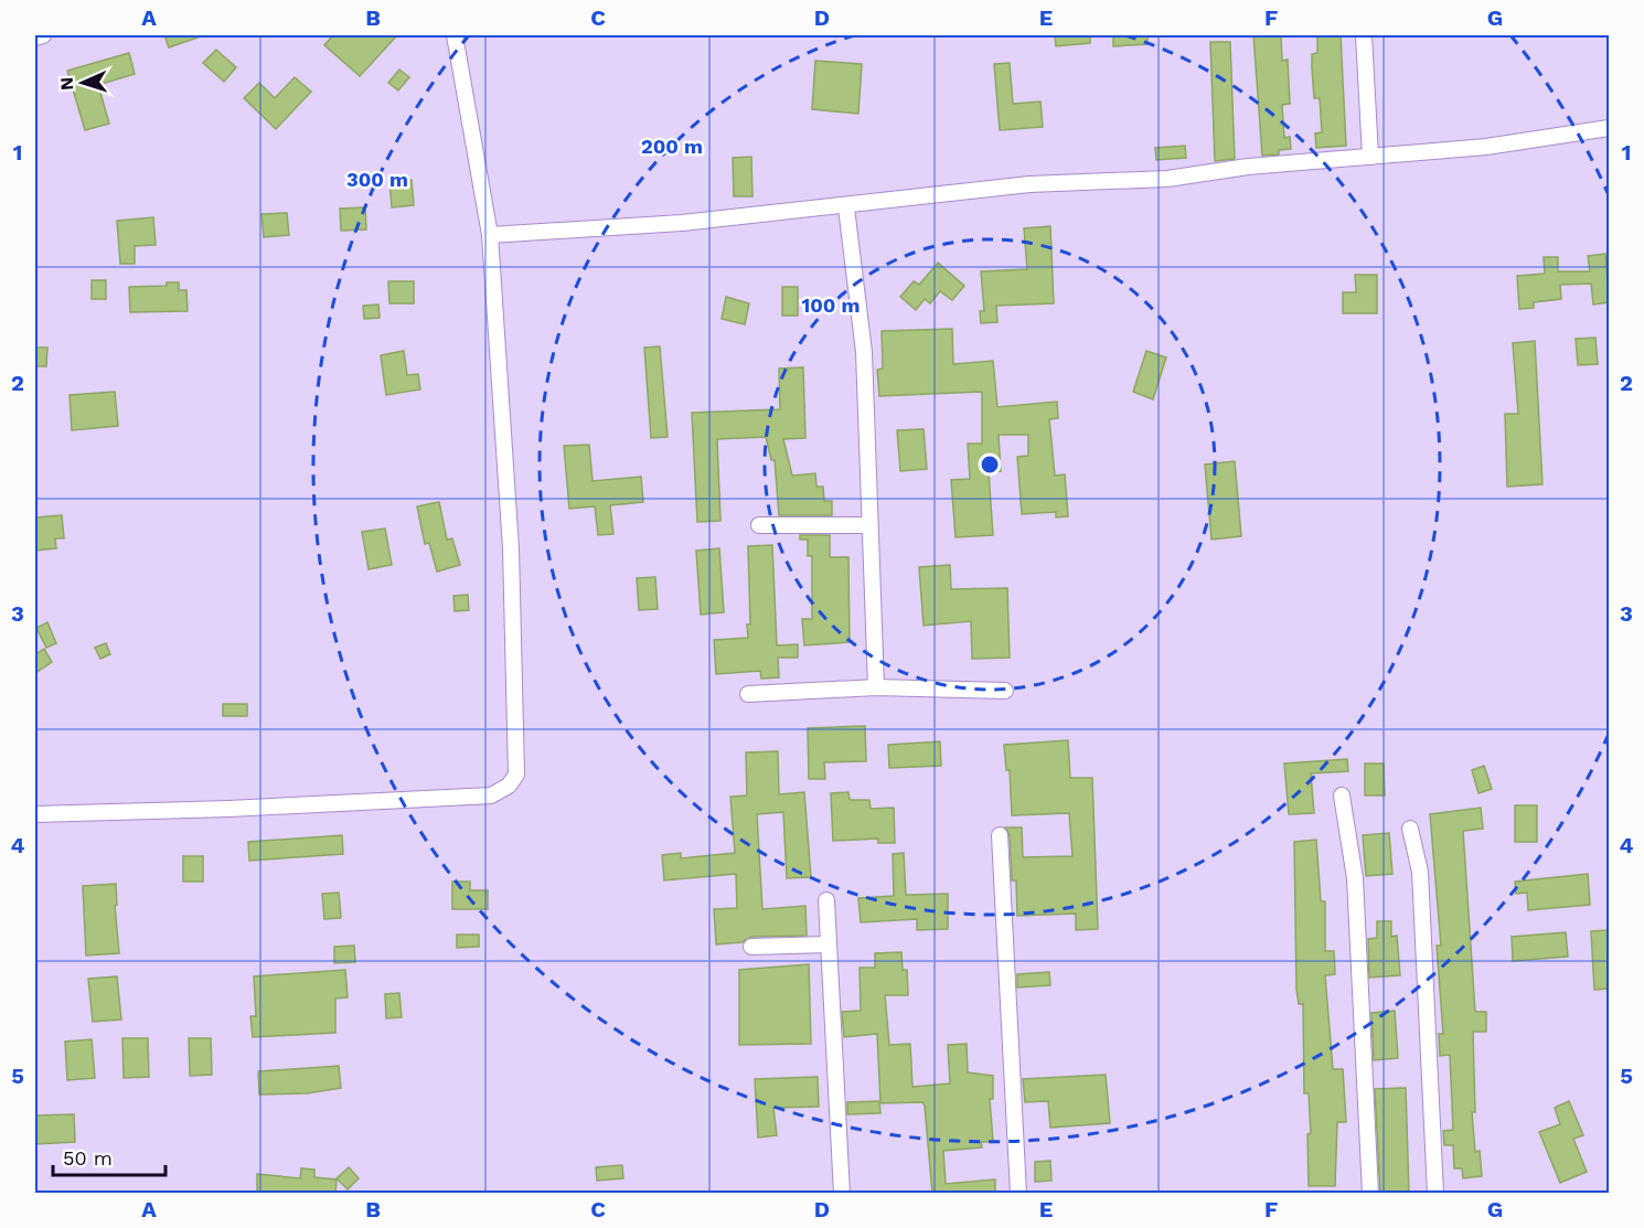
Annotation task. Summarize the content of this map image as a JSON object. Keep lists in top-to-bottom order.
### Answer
{
  "scale_bar": "50 m",
  "north": "left",
  "grid": {
    "columns": [
      "A",
      "B",
      "C",
      "D",
      "E",
      "F",
      "G"
    ],
    "rows": [
      "1",
      "2",
      "3",
      "4",
      "5"
    ]
  },
  "rings": ["200 m", "300 m", "100 m"]
}
